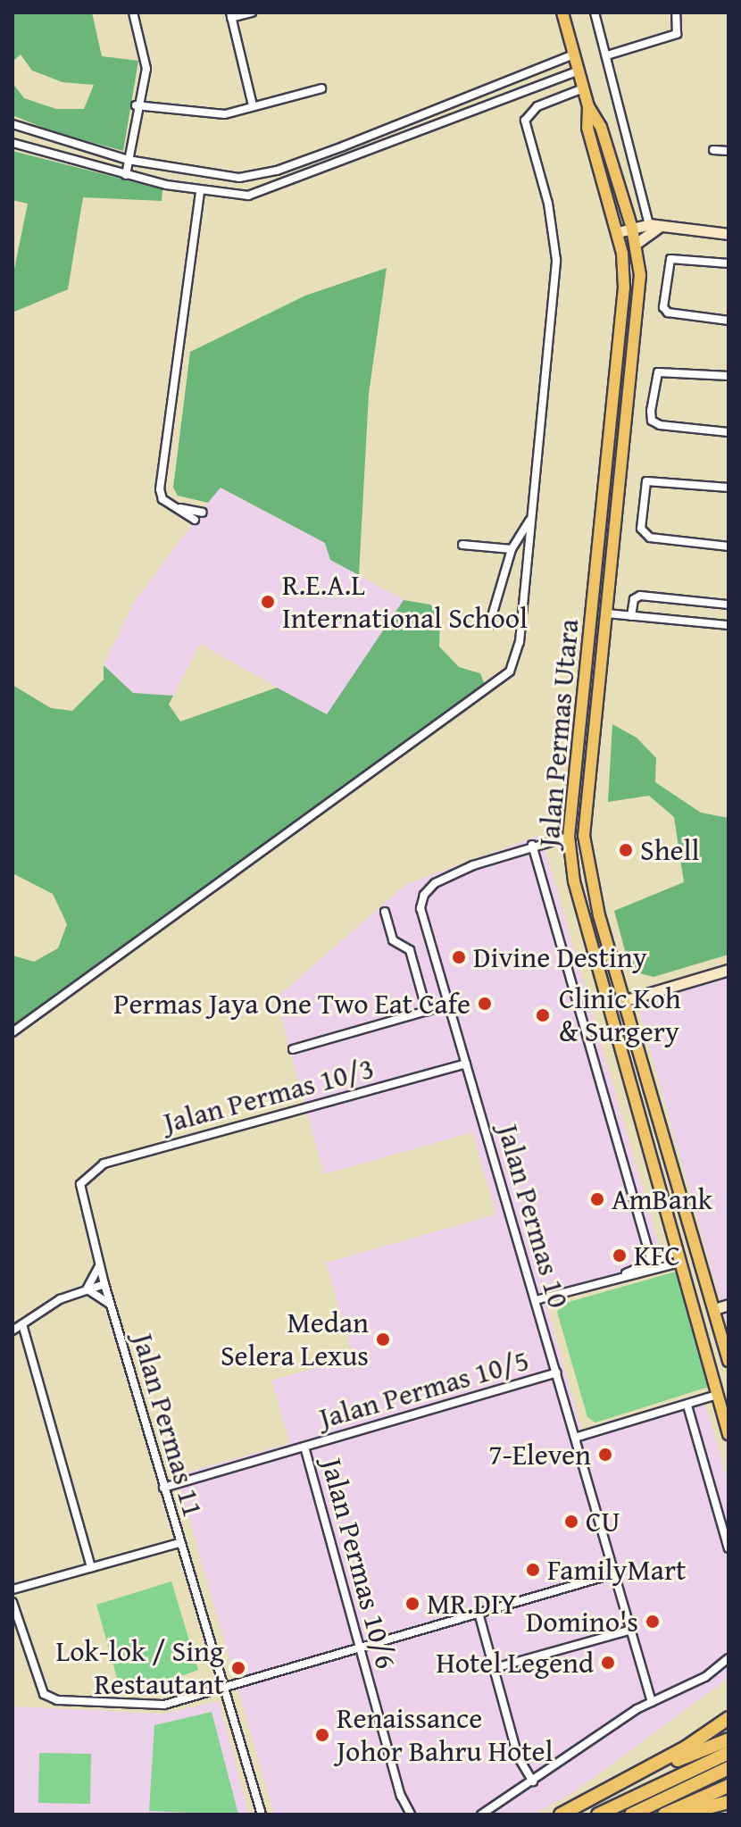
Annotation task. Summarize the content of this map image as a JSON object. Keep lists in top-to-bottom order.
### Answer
{
  "streets": {
    "main road": ["Jalan Permas Utara"],
    "street": [
      "Jalan Permas 10/3",
      "Jalan Permas 10",
      "Jalan Permas 10/5",
      "Jalan Permas 11",
      "Jalan Permas 10/6"
    ]
  },
  "crossings": [
    ["Jalan Permas Utara", "Jalan Permas 10"],
    ["Jalan Permas 10/3", "Jalan Permas 10"],
    ["Jalan Permas 10/3", "Jalan Permas 11"],
    ["Jalan Permas 10", "Jalan Permas 10/5"],
    ["Jalan Permas 10/5", "Jalan Permas 11"],
    ["Jalan Permas 10/5", "Jalan Permas 10/6"]
  ],
  "places": [
    "R.E.A.L International School",
    "Shell",
    "Divine Destiny",
    "Permas Jaya One Two Eat Cafe",
    "Clinic Koh & Surgery",
    "AmBank",
    "KFC",
    "Medan Selera Lexus",
    "7-Eleven",
    "CU",
    "FamilyMart",
    "MR.DIY",
    "Domino's",
    "Hotel Legend",
    "Lok-lok / Sing Restautant",
    "Renaissance Johor Bahru Hotel"
  ]
}
